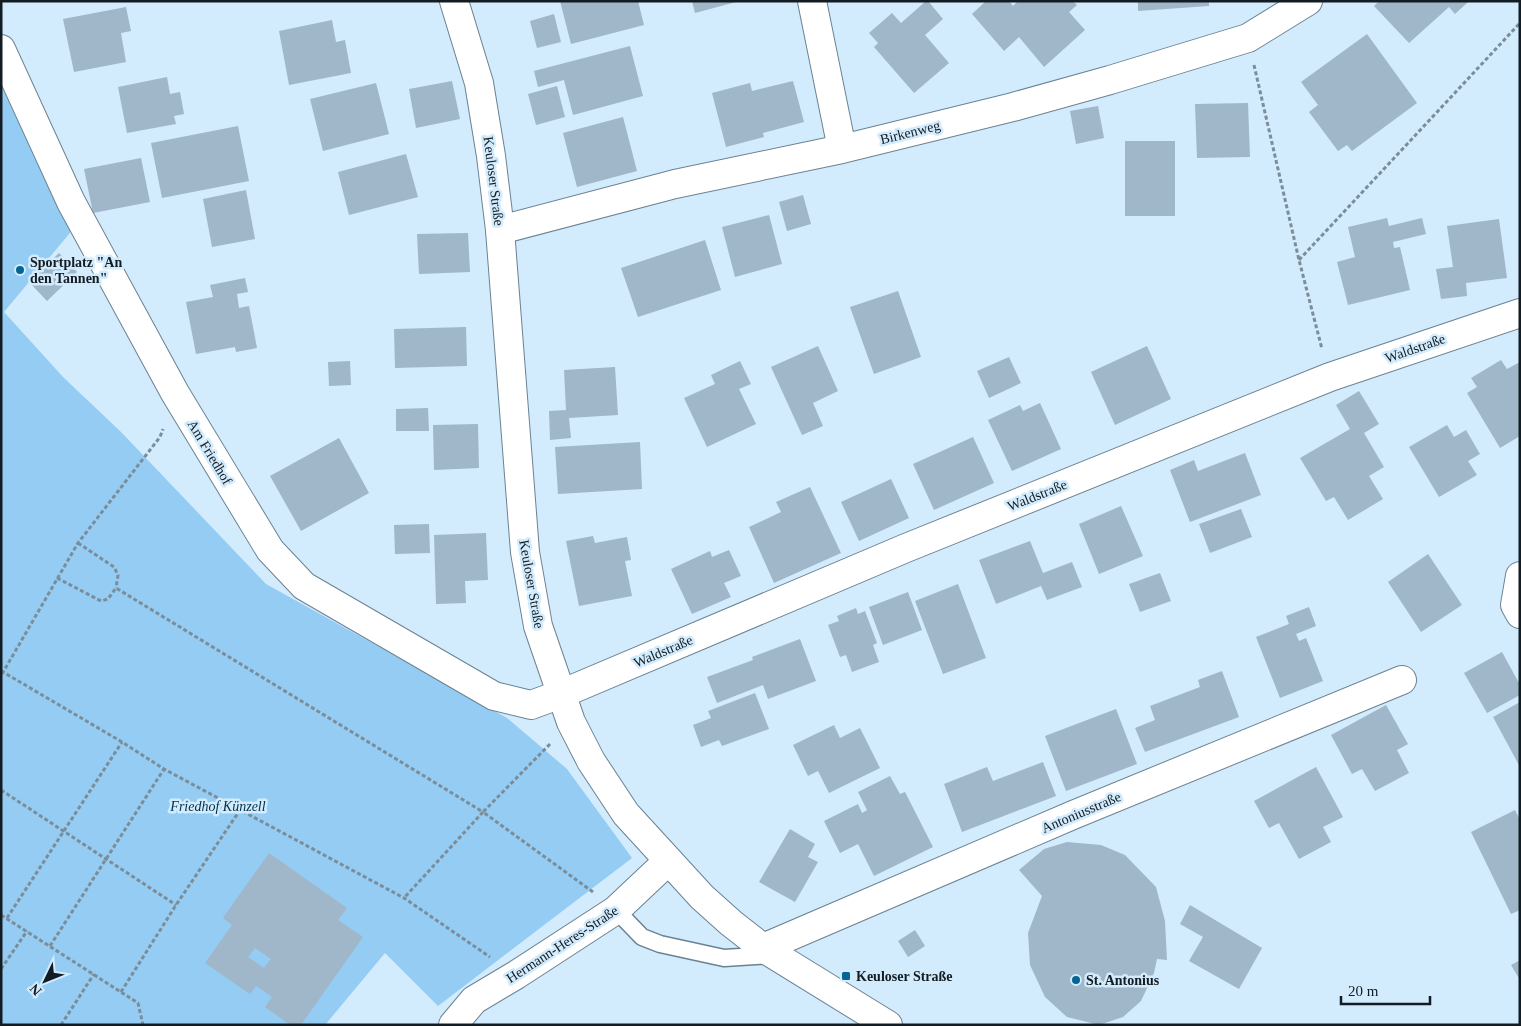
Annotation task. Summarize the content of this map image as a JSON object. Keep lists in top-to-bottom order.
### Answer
{
  "streets": {
    "street": [
      "Birkenweg",
      "Keuloser Straße",
      "Waldstraße",
      "Am Friedhof",
      "Antoniusstraße",
      "Hermann-Heres-Straße"
    ]
  },
  "crossings": [
    ["Birkenweg", "Keuloser Straße"],
    ["Keuloser Straße", "Waldstraße"],
    ["Keuloser Straße", "Am Friedhof"],
    ["Keuloser Straße", "Antoniusstraße"],
    ["Keuloser Straße", "Hermann-Heres-Straße"],
    ["Waldstraße", "Am Friedhof"]
  ],
  "parks": ["Friedhof Künzell"],
  "places": {
    "other": ["Sportplatz \"An den Tannen\"", "St. Antonius"],
    "transit": ["Keuloser Straße"]
  },
  "scale_bar": "20 m",
  "north": "bottom left"
}
